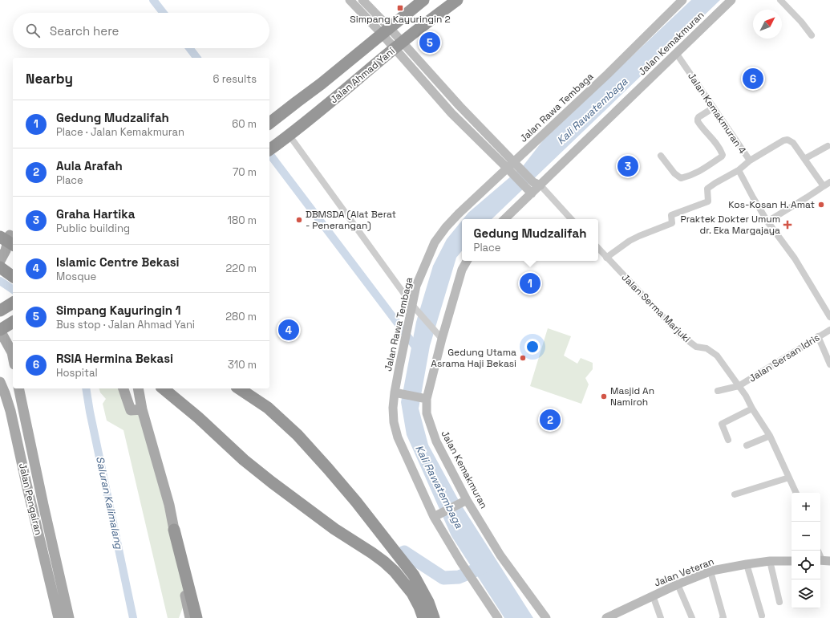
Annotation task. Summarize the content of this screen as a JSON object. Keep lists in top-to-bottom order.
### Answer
{
  "streets": {
    "highway": ["Jalan Ahmad Yani"],
    "main road": ["Jalan Pengairan"],
    "street": [
      "Jalan Kemakmuran",
      "Jalan Rawa Tembaga",
      "Jalan Kemakmuran 4",
      "Jalan Serma Marjuki",
      "Jalan Sersan Idris",
      "Jalan Veteran"
    ]
  },
  "crossings": [
    ["Jalan Kemakmuran", "Jalan Kemakmuran 4"],
    ["Jalan Serma Marjuki", "Jalan Sersan Idris"]
  ],
  "water": ["Kali Rawatembaga", "Saluran Kalimalang"],
  "places": {
    "transit": ["Simpang Kayuringin 2"],
    "other": [
      "Kos-Kosan H. Amat",
      "DBMSDA (Alat Berat - Penerangan)",
      "Gedung Utama Asrama Haji Bekasi",
      "Masjid An Namiroh"
    ],
    "health": ["Praktek Dokter Umum dr. Eka Margajaya"]
  },
  "north": "top right",
  "page": {
    "search": "Search here",
    "pins": [
      "5",
      "6",
      "3",
      "1",
      "4",
      "2"
    ],
    "heading": ["Nearby", "6 results"],
    "list": [
      {
        "mark": "1",
        "name": "Gedung Mudzalifah",
        "note": "Place · Jalan Kemakmuran",
        "value": "60 m"
      },
      {
        "mark": "2",
        "name": "Aula Arafah",
        "note": "Place",
        "value": "70 m"
      },
      {
        "mark": "3",
        "name": "Graha Hartika",
        "note": "Public building",
        "value": "180 m"
      },
      {
        "mark": "4",
        "name": "Islamic Centre Bekasi",
        "note": "Mosque",
        "value": "220 m"
      },
      {
        "mark": "5",
        "name": "Simpang Kayuringin 1",
        "note": "Bus stop · Jalan Ahmad Yani",
        "value": "280 m"
      },
      {
        "mark": "6",
        "name": "RSIA Hermina Bekasi",
        "note": "Hospital",
        "value": "310 m"
      }
    ],
    "popup": ["Gedung Mudzalifah", "Place"],
    "map_buttons": ["+", "−"]
  }
}
